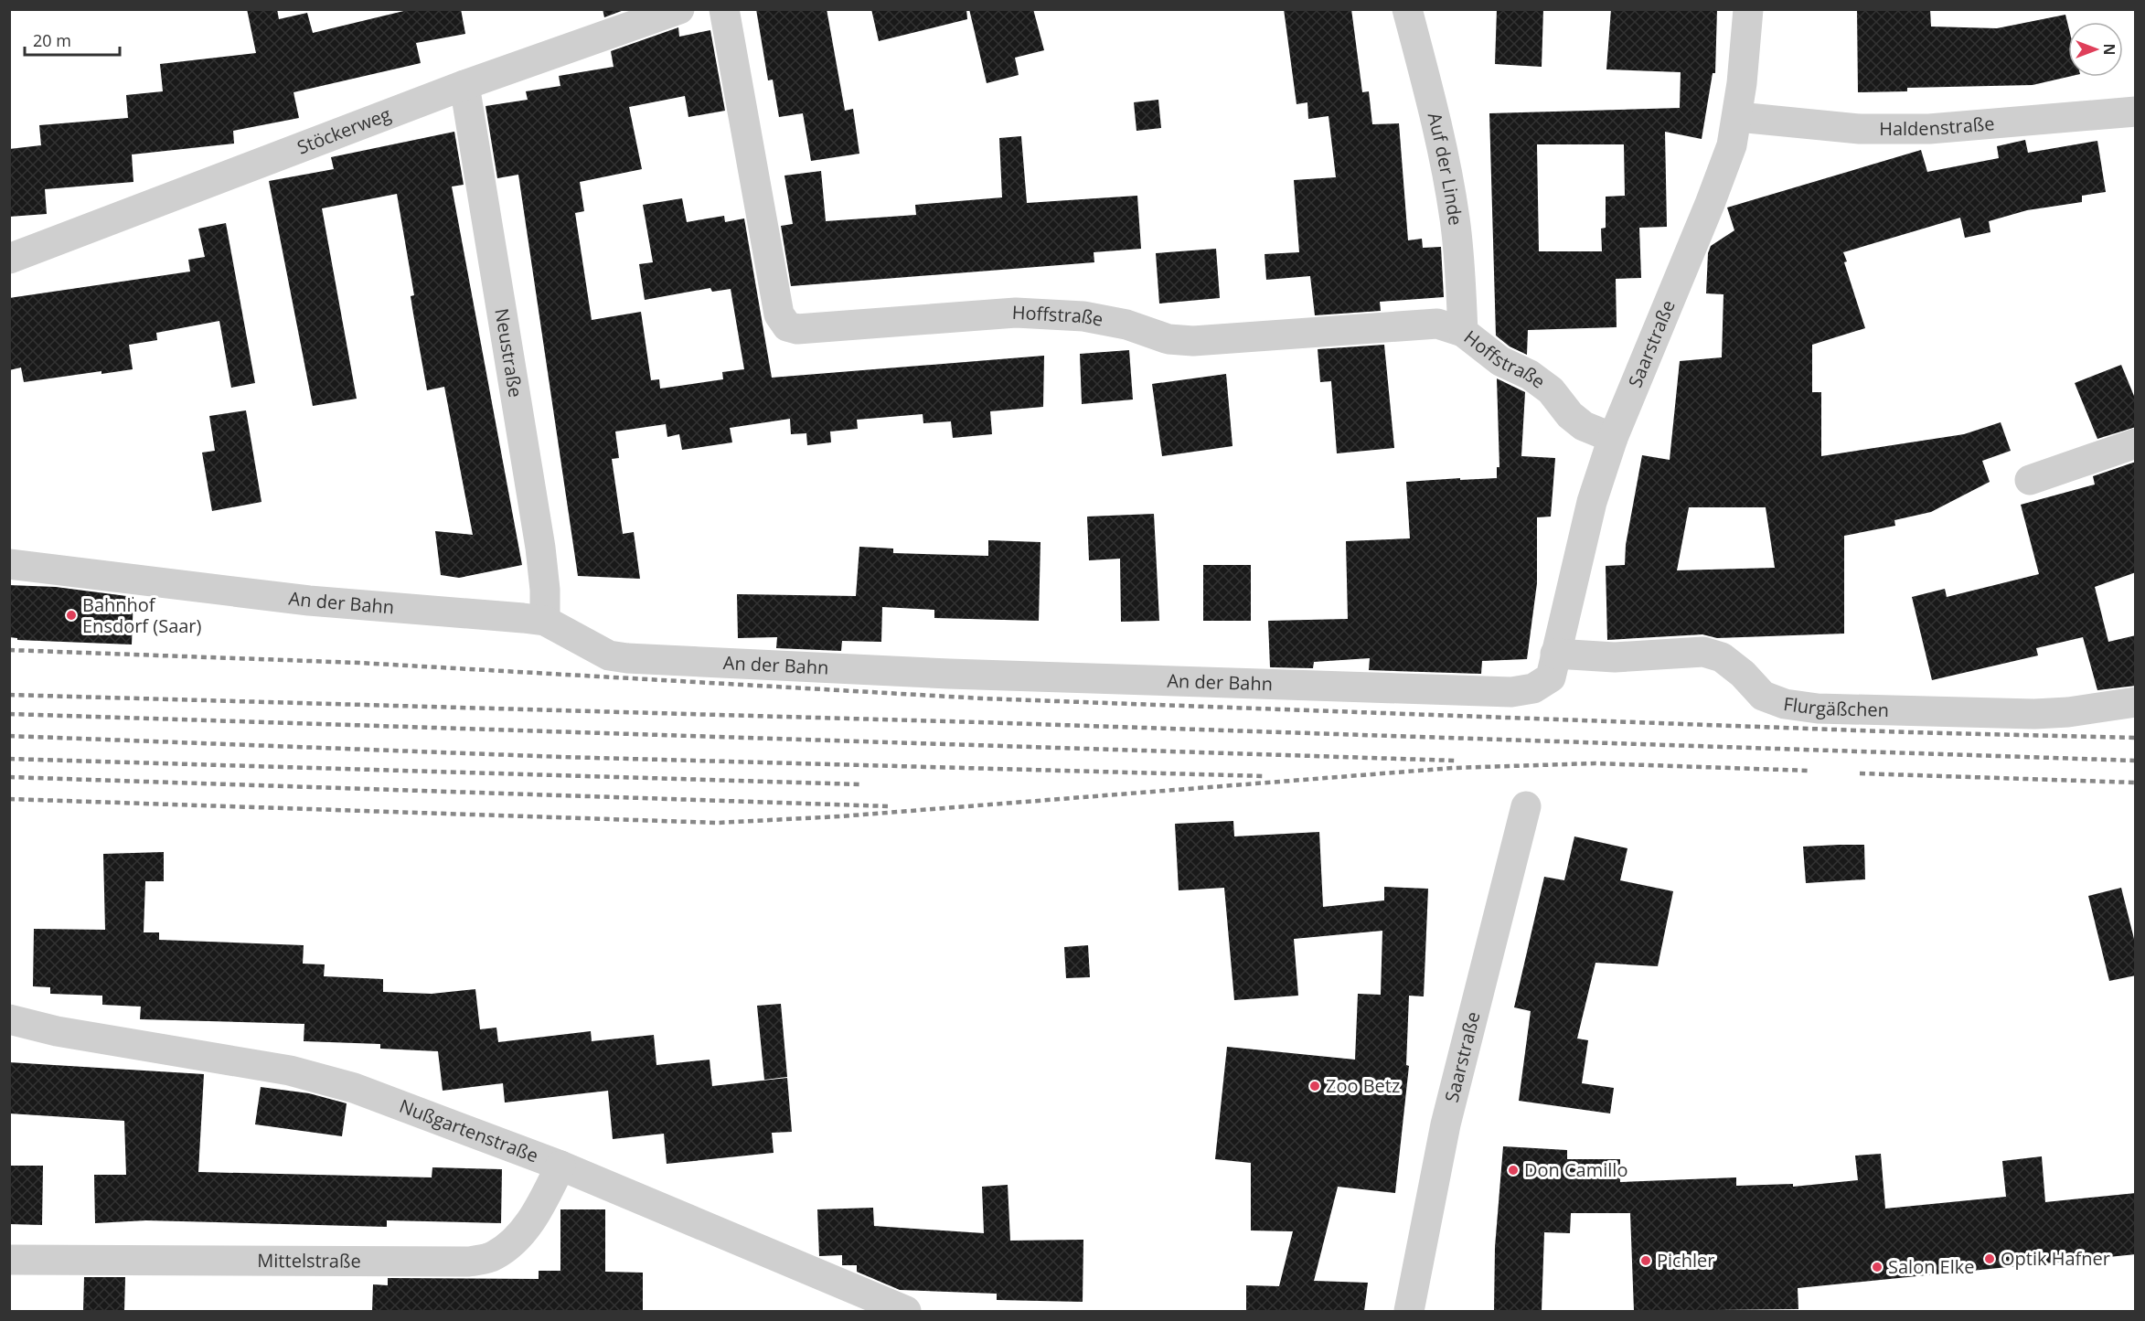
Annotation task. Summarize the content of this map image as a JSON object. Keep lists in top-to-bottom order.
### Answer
{
  "streets": {
    "street": [
      "Haldenstraße",
      "Stöckerweg",
      "Auf der Linde",
      "Hoffstraße",
      "Saarstraße",
      "Neustraße",
      "An der Bahn",
      "Flurgäßchen",
      "Nußgartenstraße",
      "Mittelstraße"
    ]
  },
  "crossings": [
    ["Haldenstraße", "Saarstraße"],
    ["Stöckerweg", "Neustraße"],
    ["Auf der Linde", "Hoffstraße"],
    ["Hoffstraße", "Saarstraße"],
    ["Saarstraße", "An der Bahn"],
    ["Saarstraße", "Flurgäßchen"],
    ["Neustraße", "An der Bahn"],
    ["An der Bahn", "Flurgäßchen"],
    ["Nußgartenstraße", "Mittelstraße"]
  ],
  "places": [
    "Bahnhof Ensdorf (Saar)",
    "Zoo Betz",
    "Don Camillo",
    "Optik Hafner",
    "Pichler",
    "Salon Elke"
  ],
  "scale_bar": "20 m",
  "north": "right"
}
